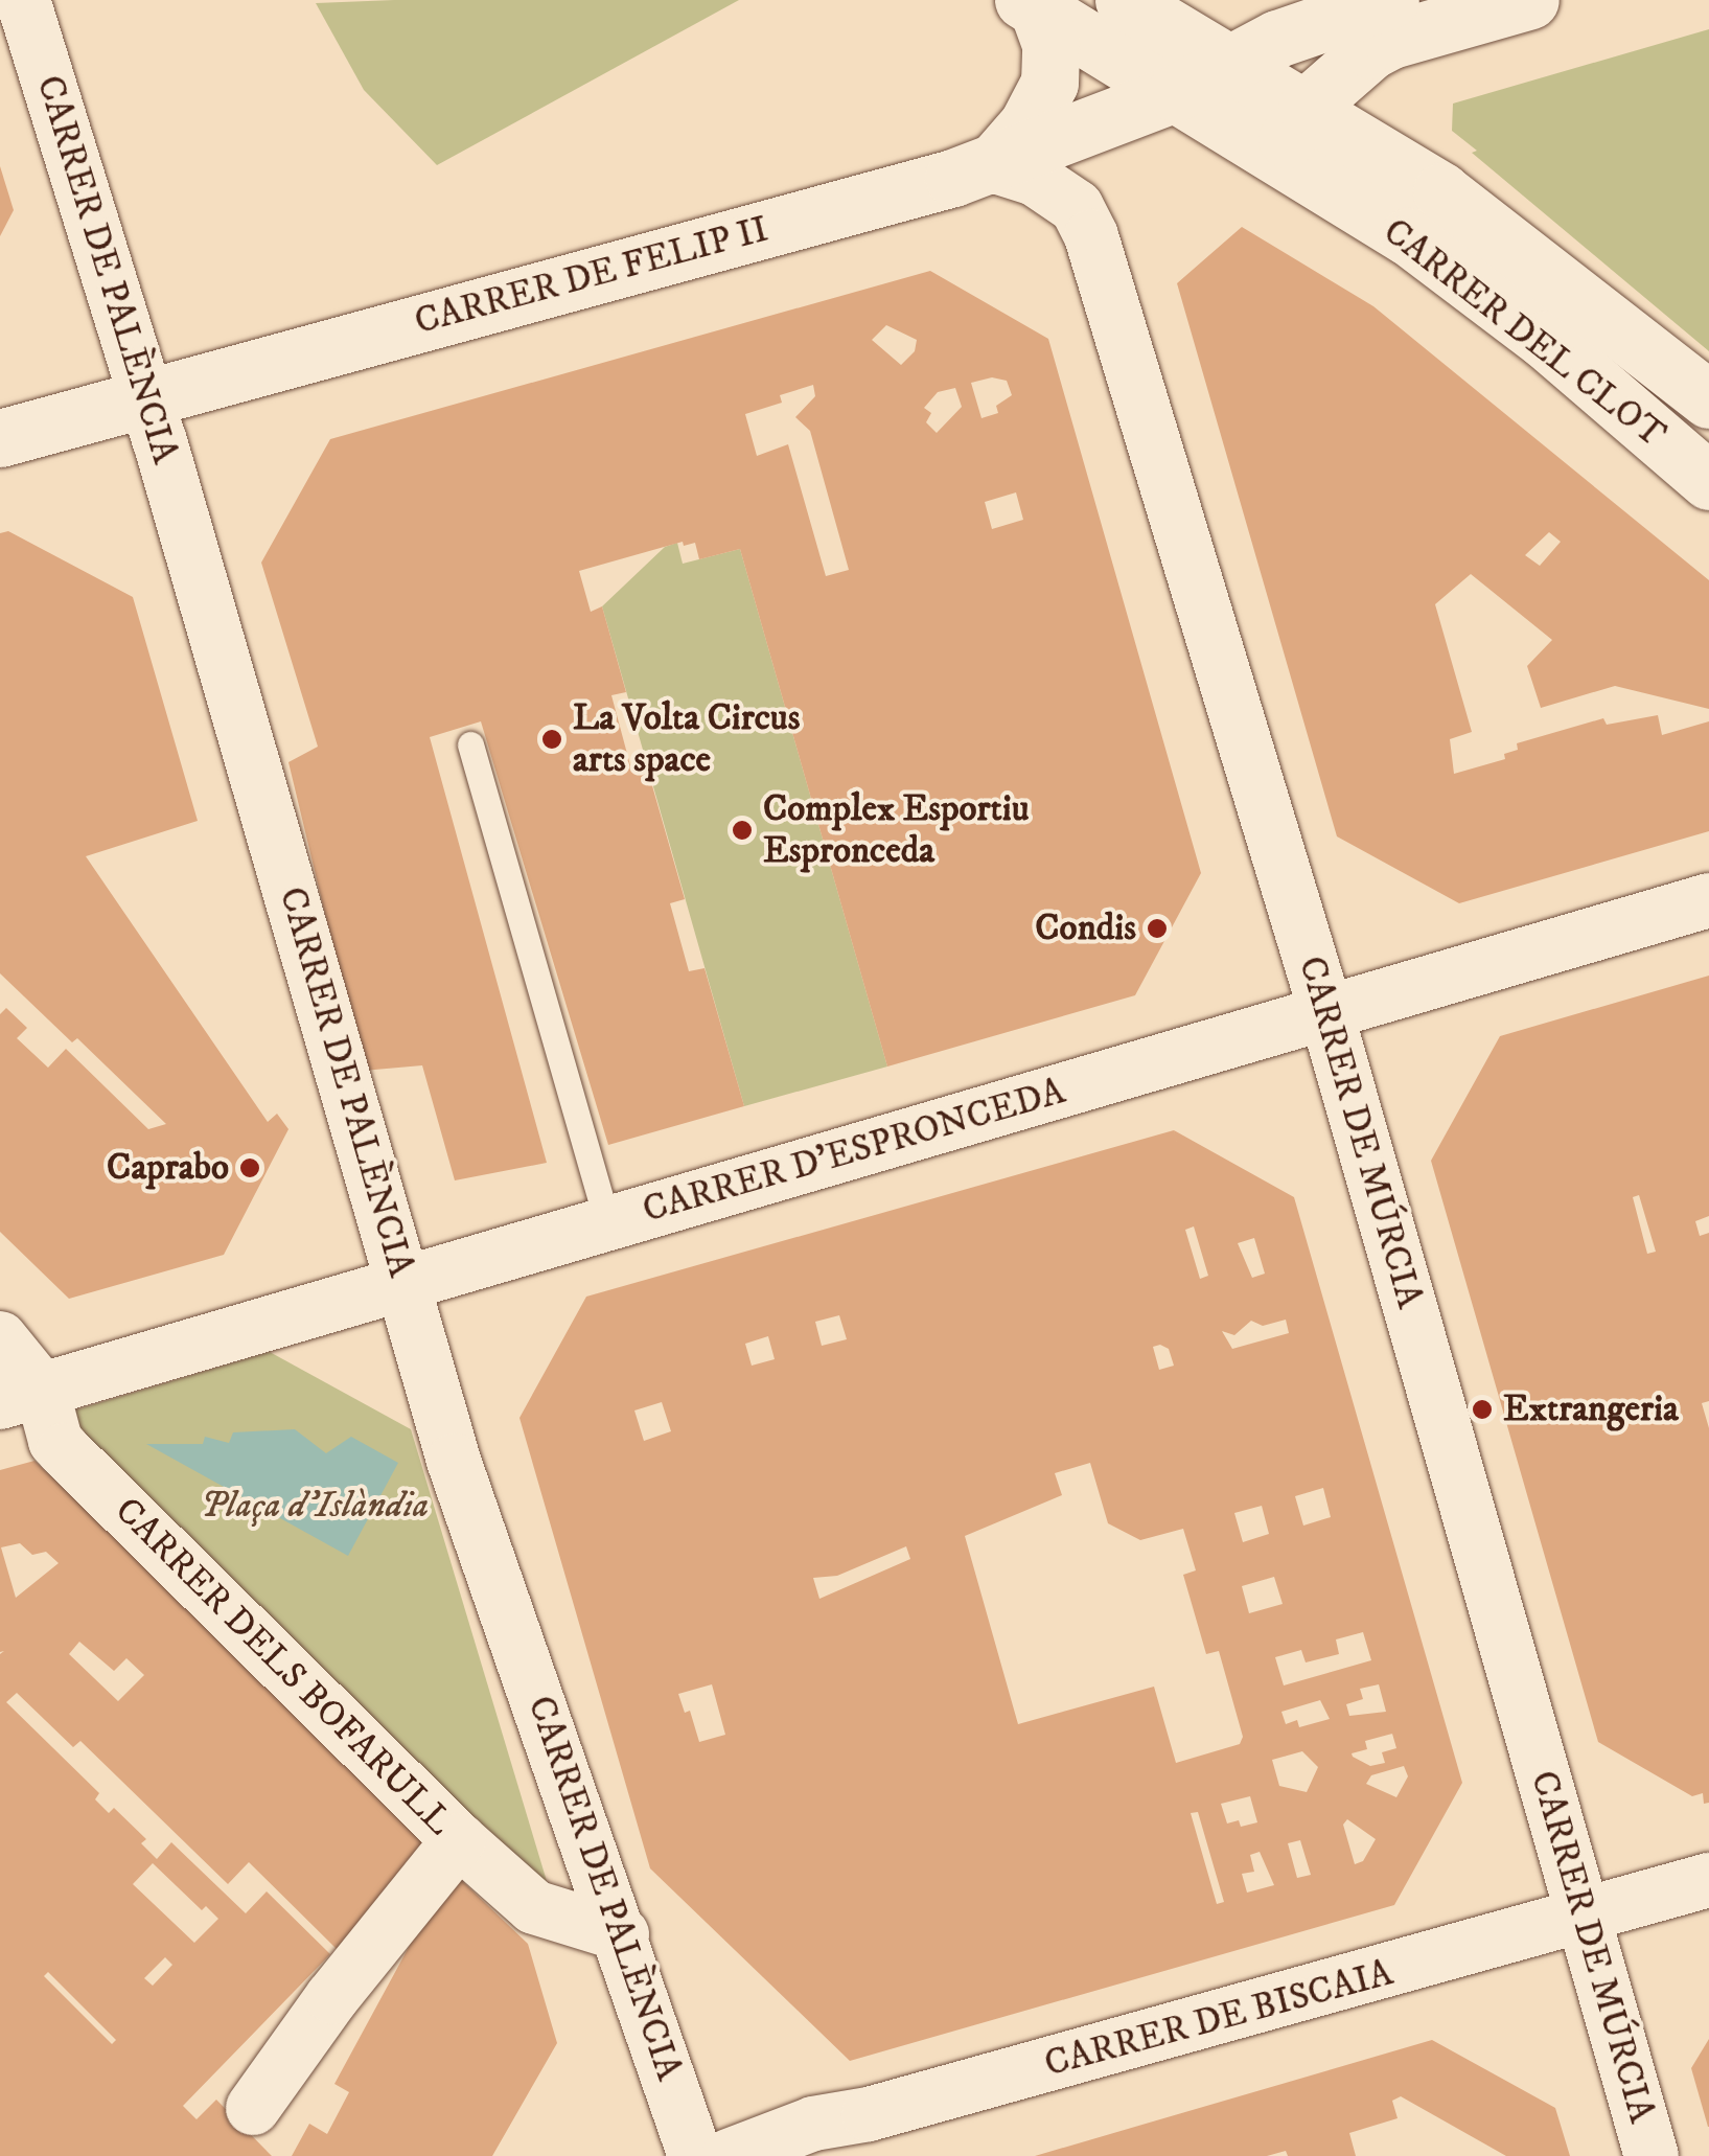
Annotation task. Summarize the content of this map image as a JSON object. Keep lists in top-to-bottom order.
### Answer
{
  "streets": {
    "main road": ["CARRER DE FELIP II", "CARRER DEL CLOT"],
    "street": [
      "CARRER DE PALÈNCIA",
      "CARRER DE MÚRCIA",
      "CARRER D'ESPRONCEDA",
      "CARRER DELS BOFARULL",
      "CARRER DE BISCAIA"
    ]
  },
  "crossings": [
    ["CARRER DE PALÈNCIA", "CARRER DE FELIP II"],
    ["CARRER DE PALÈNCIA", "CARRER D'ESPRONCEDA"],
    ["CARRER DE PALÈNCIA", "CARRER DELS BOFARULL"],
    ["CARRER DE FELIP II", "CARRER DEL CLOT"],
    ["CARRER DE FELIP II", "CARRER DE MÚRCIA"],
    ["CARRER DE MÚRCIA", "CARRER D'ESPRONCEDA"],
    ["CARRER DE MÚRCIA", "CARRER DE BISCAIA"],
    ["CARRER D'ESPRONCEDA", "CARRER DELS BOFARULL"]
  ],
  "parks": ["Plaça d'Islàndia"],
  "places": [
    "La Volta Circus arts space",
    "Complex Esportiu Espronceda",
    "Condis",
    "Caprabo",
    "Extrangeria"
  ]
}
